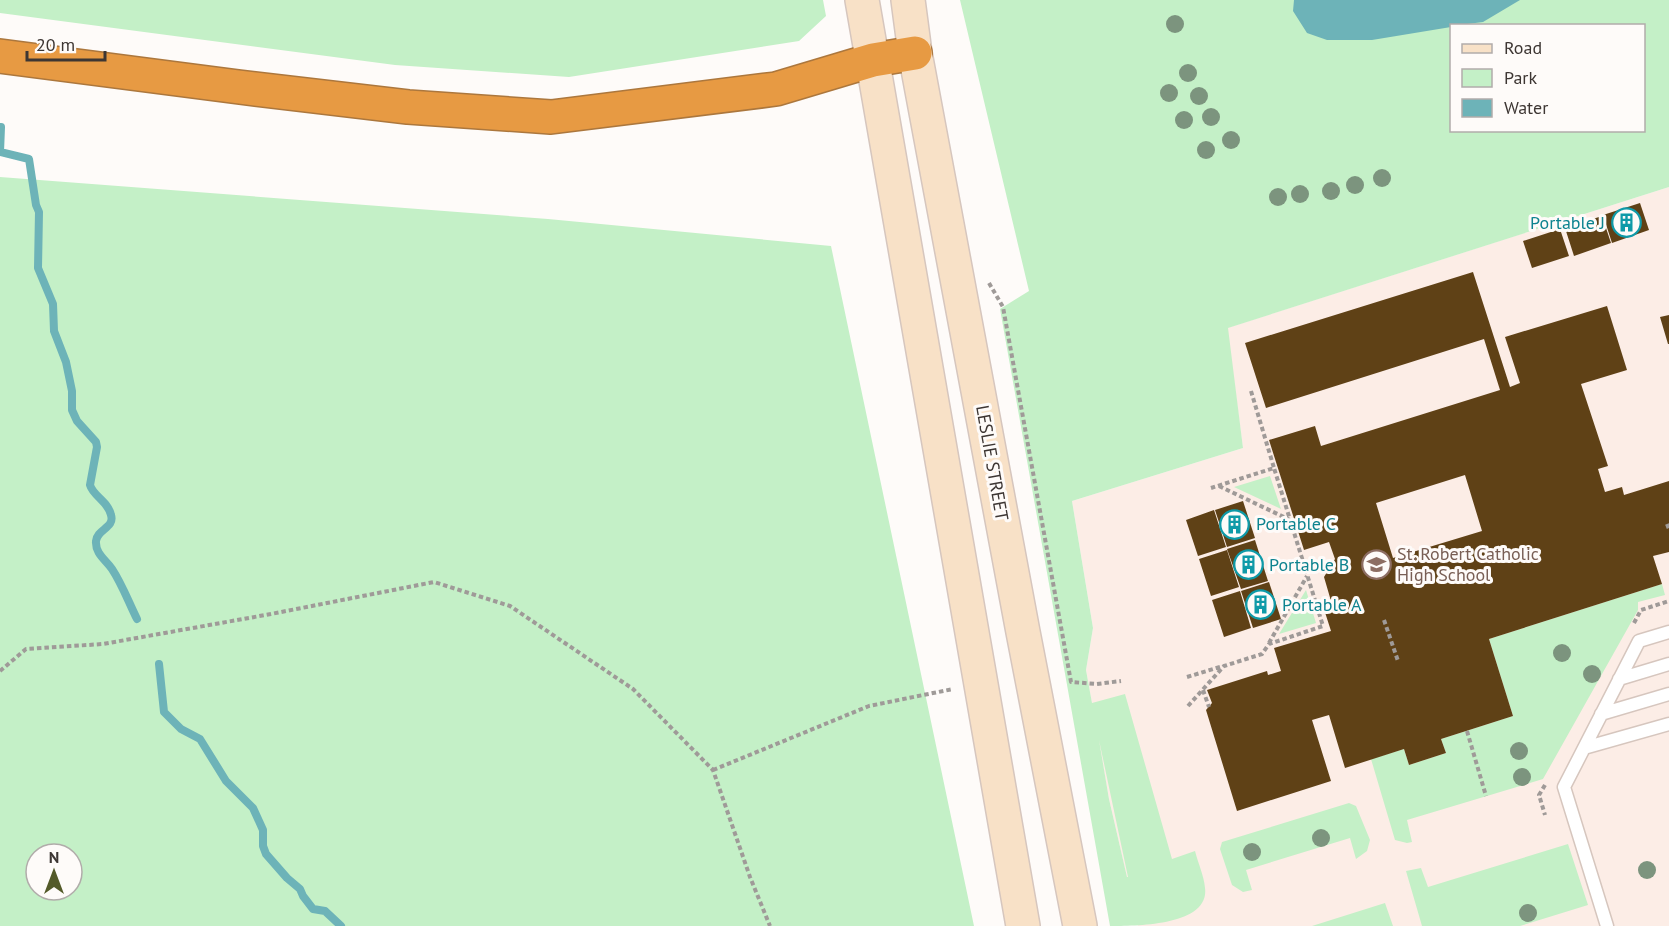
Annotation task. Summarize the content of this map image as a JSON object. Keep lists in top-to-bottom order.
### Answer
{
  "streets": {
    "main road": ["LESLIE STREET"]
  },
  "places": {
    "building": [
      "Portable J",
      "Portable C",
      "Portable B",
      "Portable A"
    ],
    "school or university": ["St. Robert Catholic High School"]
  },
  "legend": ["Road", "Park", "Water"],
  "scale_bar": "20 m",
  "north": "top"
}
